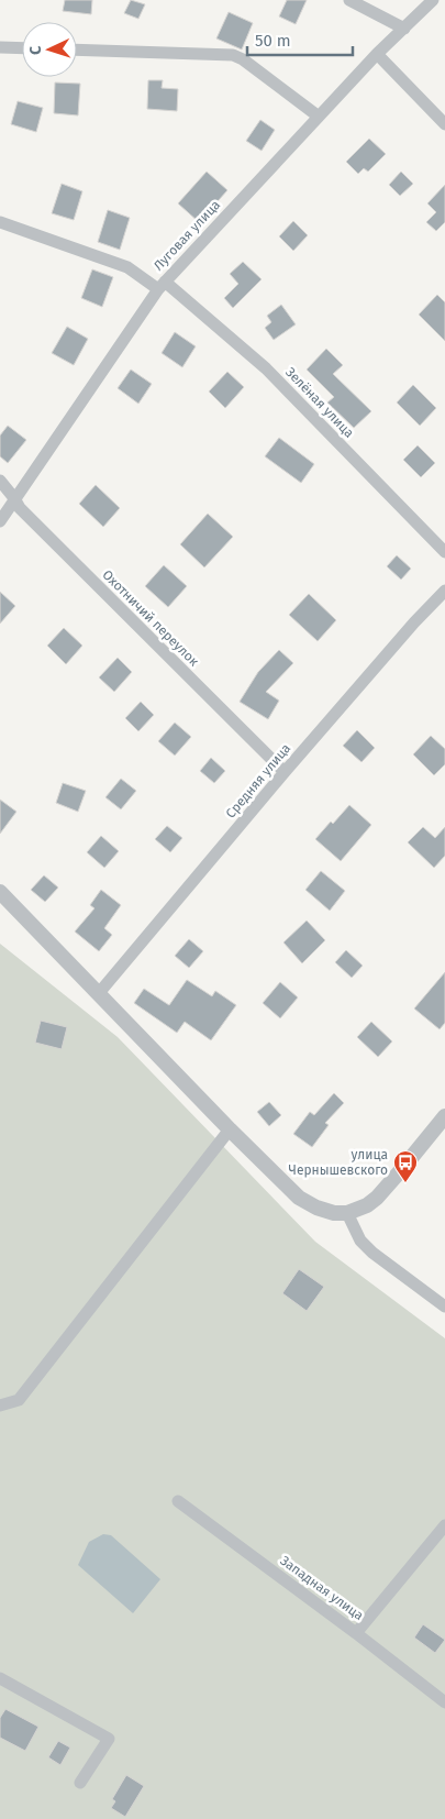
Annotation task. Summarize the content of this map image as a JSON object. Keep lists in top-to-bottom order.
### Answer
{
  "streets": {
    "street": [
      "Луговая улица",
      "Зелёная улица",
      "Охотничий переулок",
      "Средняя улица",
      "Западная улица"
    ]
  },
  "crossings": [
    ["Луговая улица", "Зелёная улица"],
    ["Луговая улица", "Охотничий переулок"],
    ["Охотничий переулок", "Средняя улица"]
  ],
  "places": {
    "bus stop": ["улица Чернышевского"]
  },
  "scale_bar": "50 m",
  "north": "left"
}
